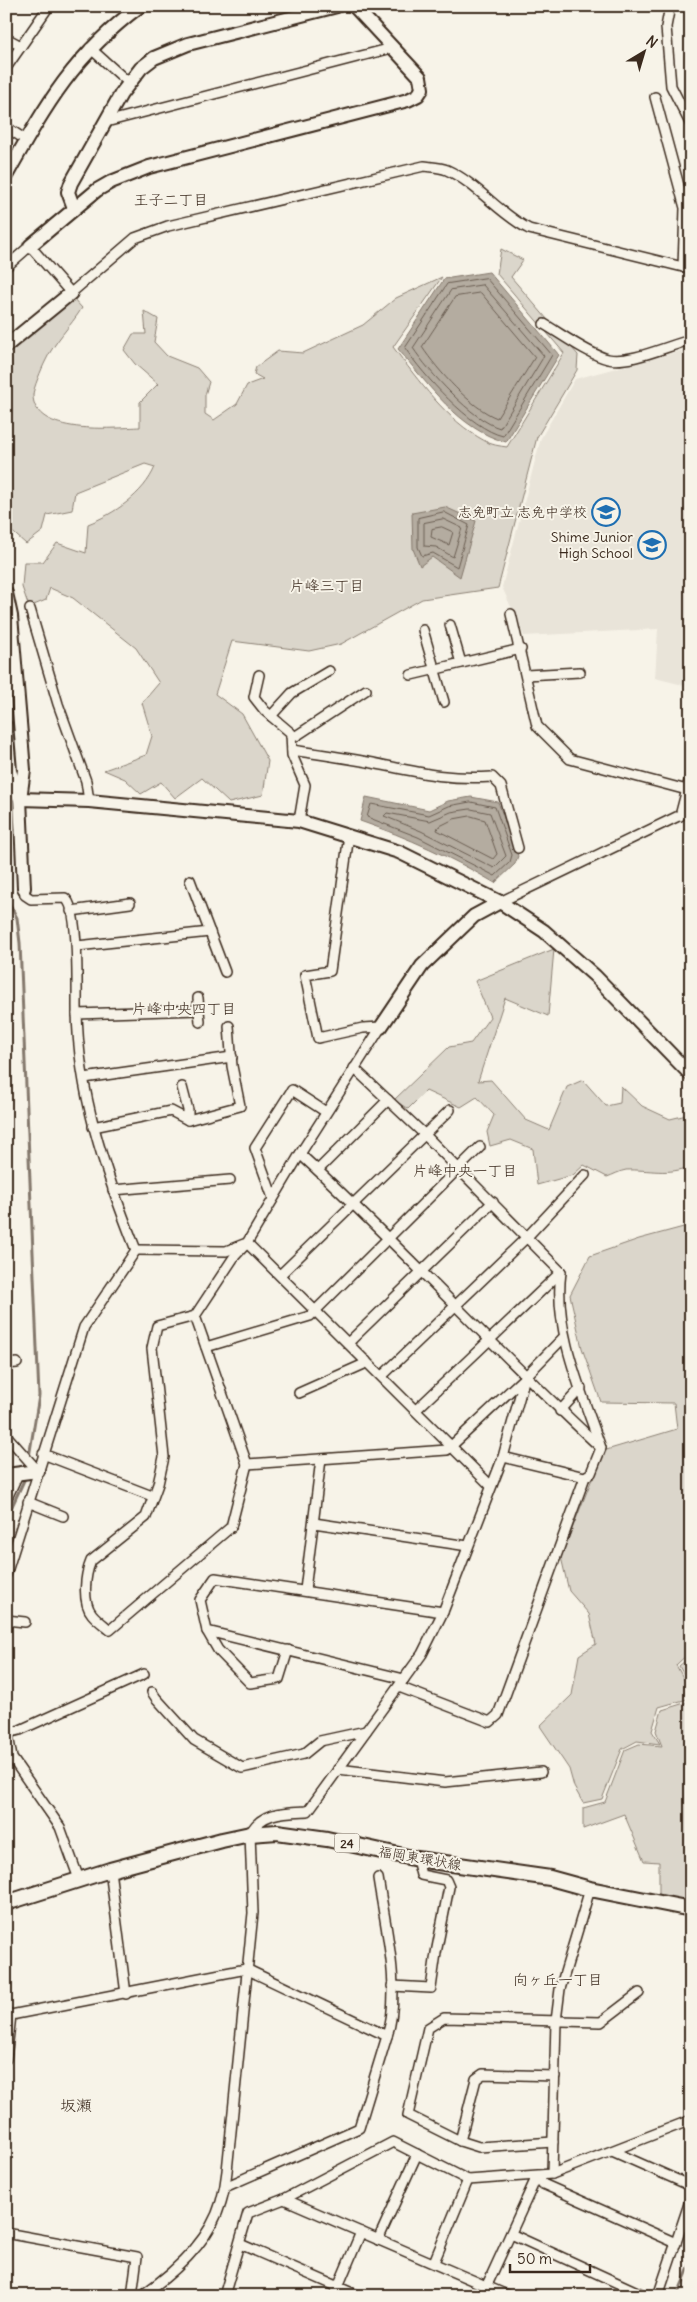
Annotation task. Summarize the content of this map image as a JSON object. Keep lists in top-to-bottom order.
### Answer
{
  "streets": {
    "main road": ["24", "福岡東環状線"]
  },
  "districts": [
    "王子二丁目",
    "片峰三丁目",
    "片峰中央四丁目",
    "片峰中央一丁目",
    "向ヶ丘一丁目",
    "坂瀬"
  ],
  "places": {
    "school or university": ["志免町立 志免中学校", "Shime Junior High School"]
  },
  "scale_bar": "50 m",
  "north": "top right"
}
